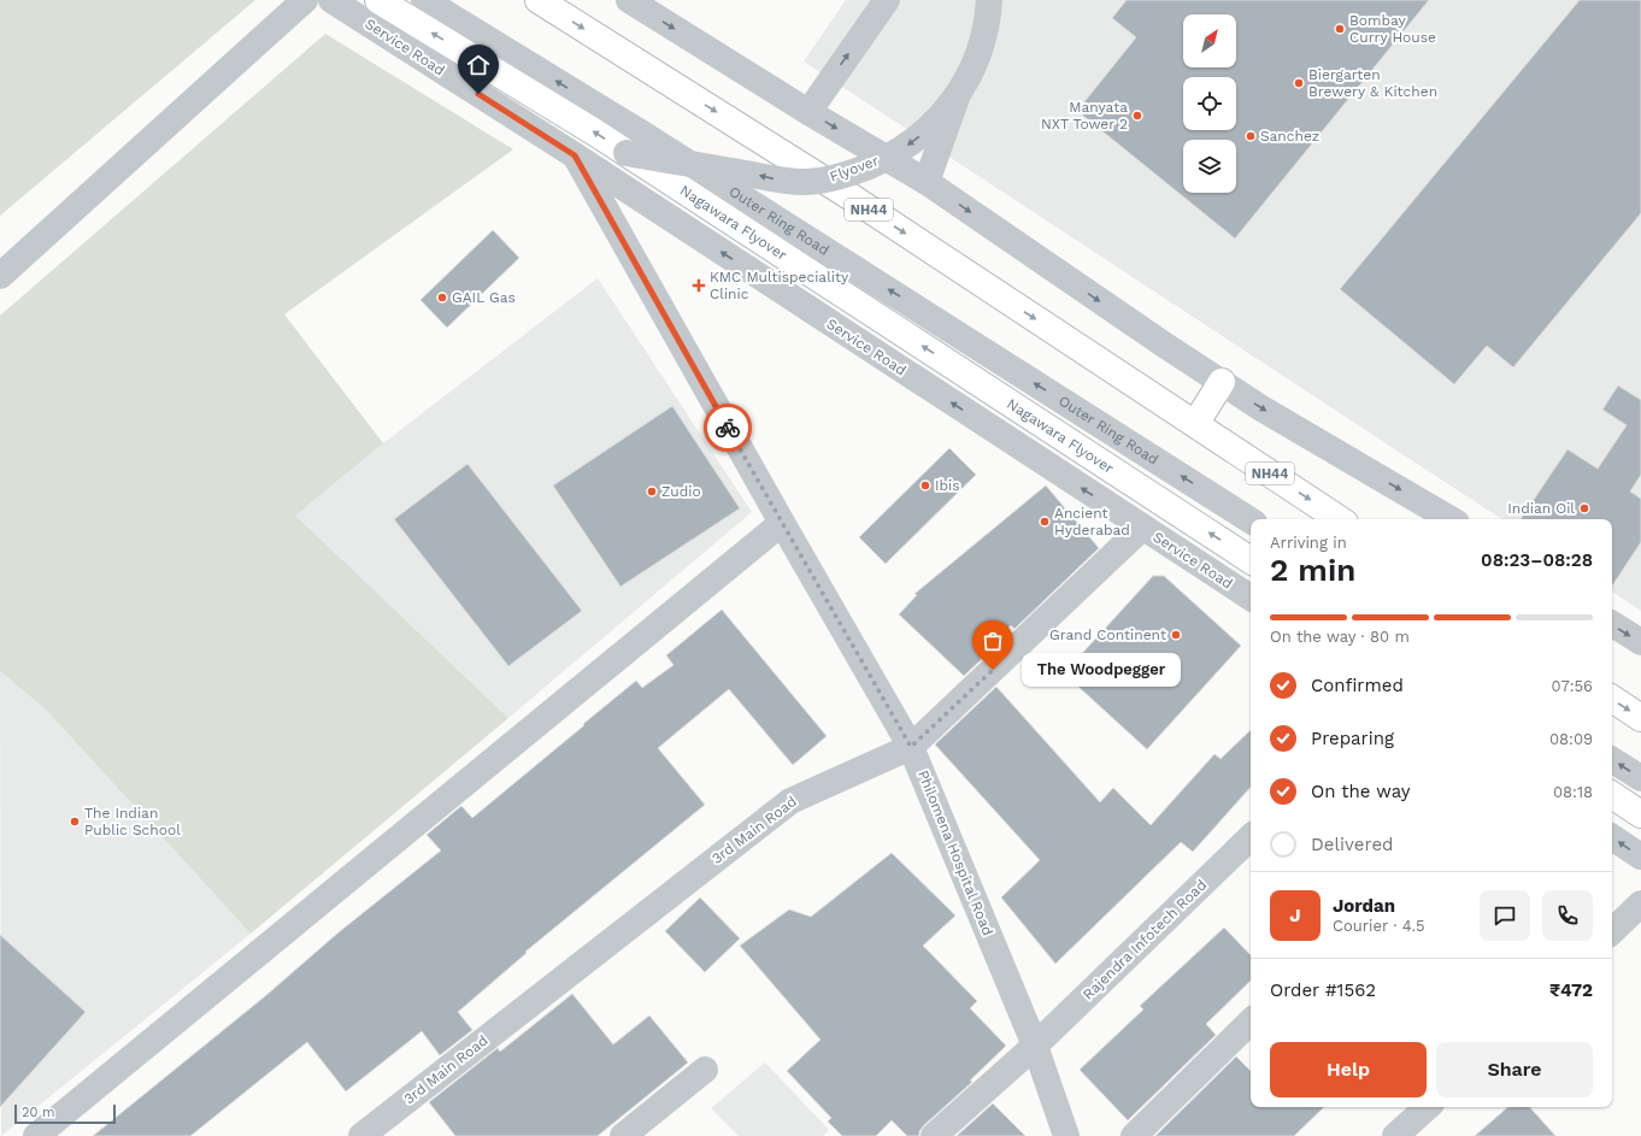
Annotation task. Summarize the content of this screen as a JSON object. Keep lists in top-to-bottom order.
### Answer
{
  "streets": {
    "highway": ["NH44", "Nagawara Flyover"],
    "street": [
      "Service Road",
      "Flyover",
      "Outer Ring Road",
      "3rd Main Road",
      "Philomena Hospital Road",
      "Rajendra Infotech Road"
    ]
  },
  "crossings": [
    ["Service Road", "3rd Main Road"],
    ["Service Road", "Philomena Hospital Road"],
    ["Flyover", "Nagawara Flyover"],
    ["3rd Main Road", "Philomena Hospital Road"],
    ["Philomena Hospital Road", "Rajendra Infotech Road"]
  ],
  "one_way": ["Flyover"],
  "places": {
    "other": [
      "Bombay Curry House",
      "Biergarten Brewery & Kitchen",
      "Manyata NXT Tower 2",
      "Sanchez",
      "GAIL Gas",
      "Ibis",
      "Zudio",
      "Indian Oil",
      "Ancient Hyderabad",
      "Grand Continent",
      "The Woodpegger",
      "The Indian Public School"
    ],
    "health": ["KMC Multispeciality Clinic"]
  },
  "scale_bar": "20 m",
  "north": "top right",
  "page": {
    "heading": ["2 min", "Arriving in", "08:23–08:28"],
    "panel": [
      "Jordan",
      "Courier · 4.5",
      "Order #1562",
      "₹472"
    ],
    "bar": "On the way · 80 m",
    "bubble": "The Woodpegger",
    "list": [
      ["Confirmed", "07:56"],
      ["Preparing", "08:09"],
      ["On the way", "08:18"],
      "Delivered"
    ],
    "round": "J",
    "buttons": ["Help", "Share"],
    "scale": "20 m"
  }
}
